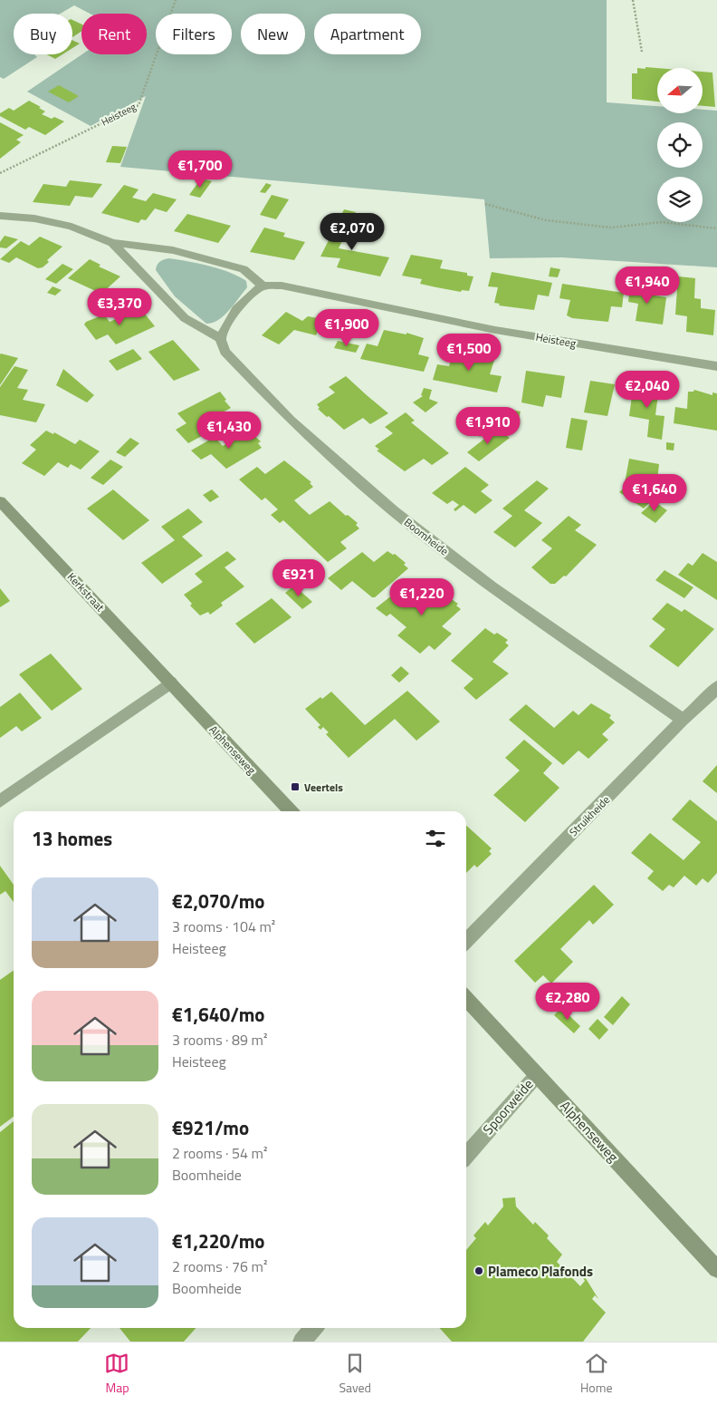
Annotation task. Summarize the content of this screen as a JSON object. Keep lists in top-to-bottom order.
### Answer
{
  "streets": {
    "street": [
      "Heisteeg",
      "Boomheide",
      "Kerkstraat",
      "Alphenseweg",
      "Struikheide",
      "Spoorweide"
    ]
  },
  "crossings": [
    ["Boomheide", "Struikheide"],
    ["Kerkstraat", "Alphenseweg"],
    ["Alphenseweg", "Spoorweide"]
  ],
  "places": {
    "transit": ["Veertels"],
    "other": ["Plameco Plafonds"]
  },
  "north": "left",
  "page": {
    "chip": [
      "Buy",
      "Rent",
      "Filters",
      "New",
      "Apartment"
    ],
    "price": [
      "€1,700",
      "€2,070",
      "€1,940",
      "€3,370",
      "€1,900",
      "€1,500",
      "€2,040",
      "€1,910",
      "€1,430",
      "€1,640",
      "€921",
      "€1,220",
      "€2,280"
    ],
    "heading": "13 homes",
    "list": [
      {
        "name": "€2,070/mo",
        "note": "3 rooms · 104 m² · Heisteeg"
      },
      {
        "name": "€1,640/mo",
        "note": "3 rooms · 89 m² · Heisteeg"
      },
      {
        "name": "€921/mo",
        "note": "2 rooms · 54 m² · Boomheide"
      },
      {
        "name": "€1,220/mo",
        "note": "2 rooms · 76 m² · Boomheide"
      }
    ],
    "tabs": ["Map", "Saved", "Home"]
  }
}
